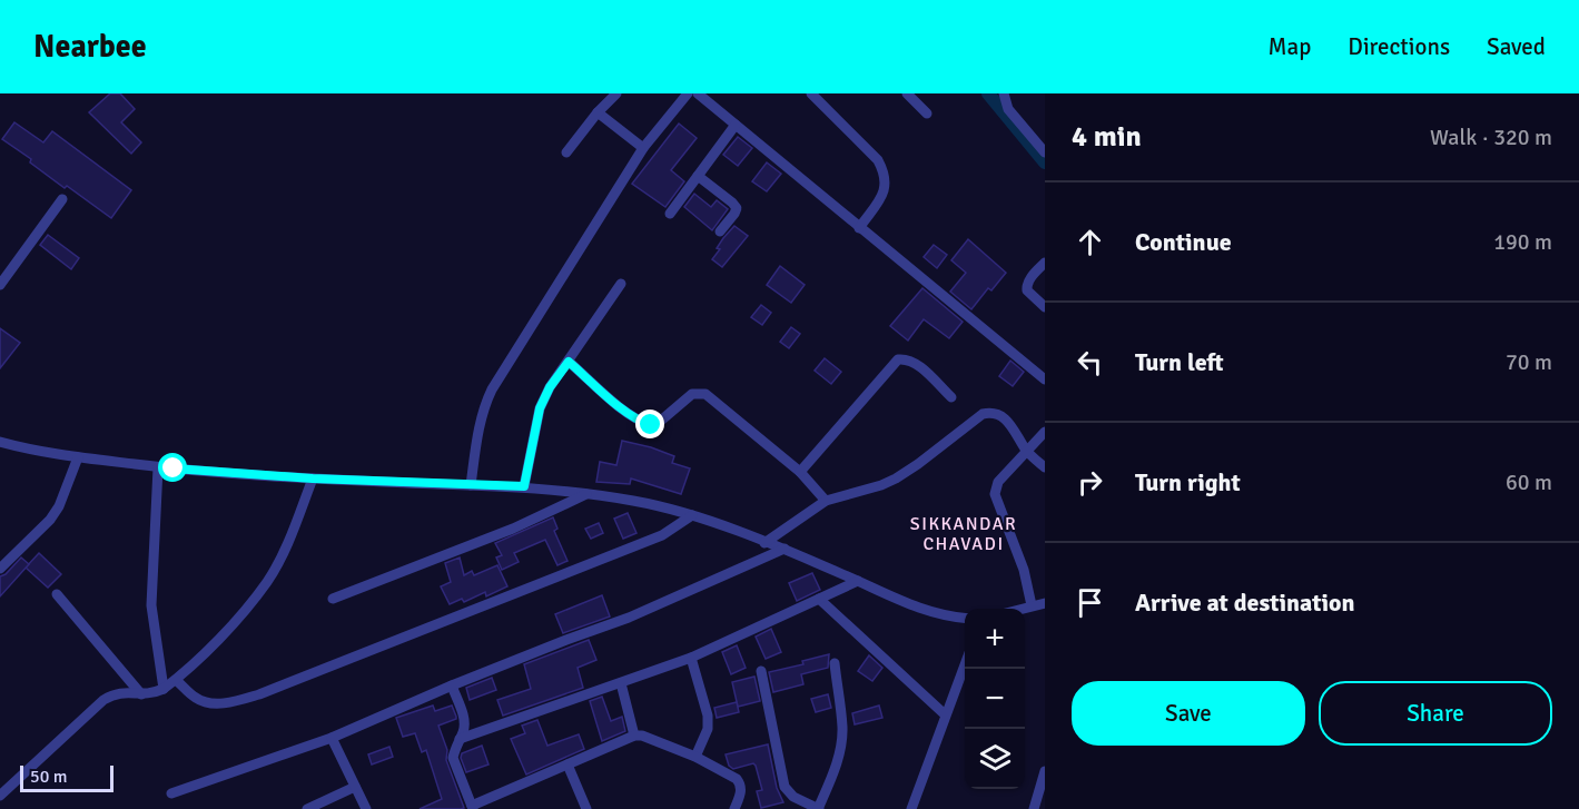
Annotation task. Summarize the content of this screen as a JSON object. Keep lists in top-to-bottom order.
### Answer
{
  "districts": ["SIKKANDAR CHAVADI"],
  "scale_bar": "50 m",
  "page": {
    "header": "Nearbee",
    "nav": ["Map", "Directions", "Saved"],
    "heading": ["4 min", "Walk · 320 m"],
    "list": [
      ["Continue", "190 m"],
      ["Turn left", "70 m"],
      ["Turn right", "60 m"],
      "Arrive at destination"
    ],
    "map_buttons": ["+", "−"],
    "buttons": ["Save", "Share"],
    "scale": "50 m"
  }
}
